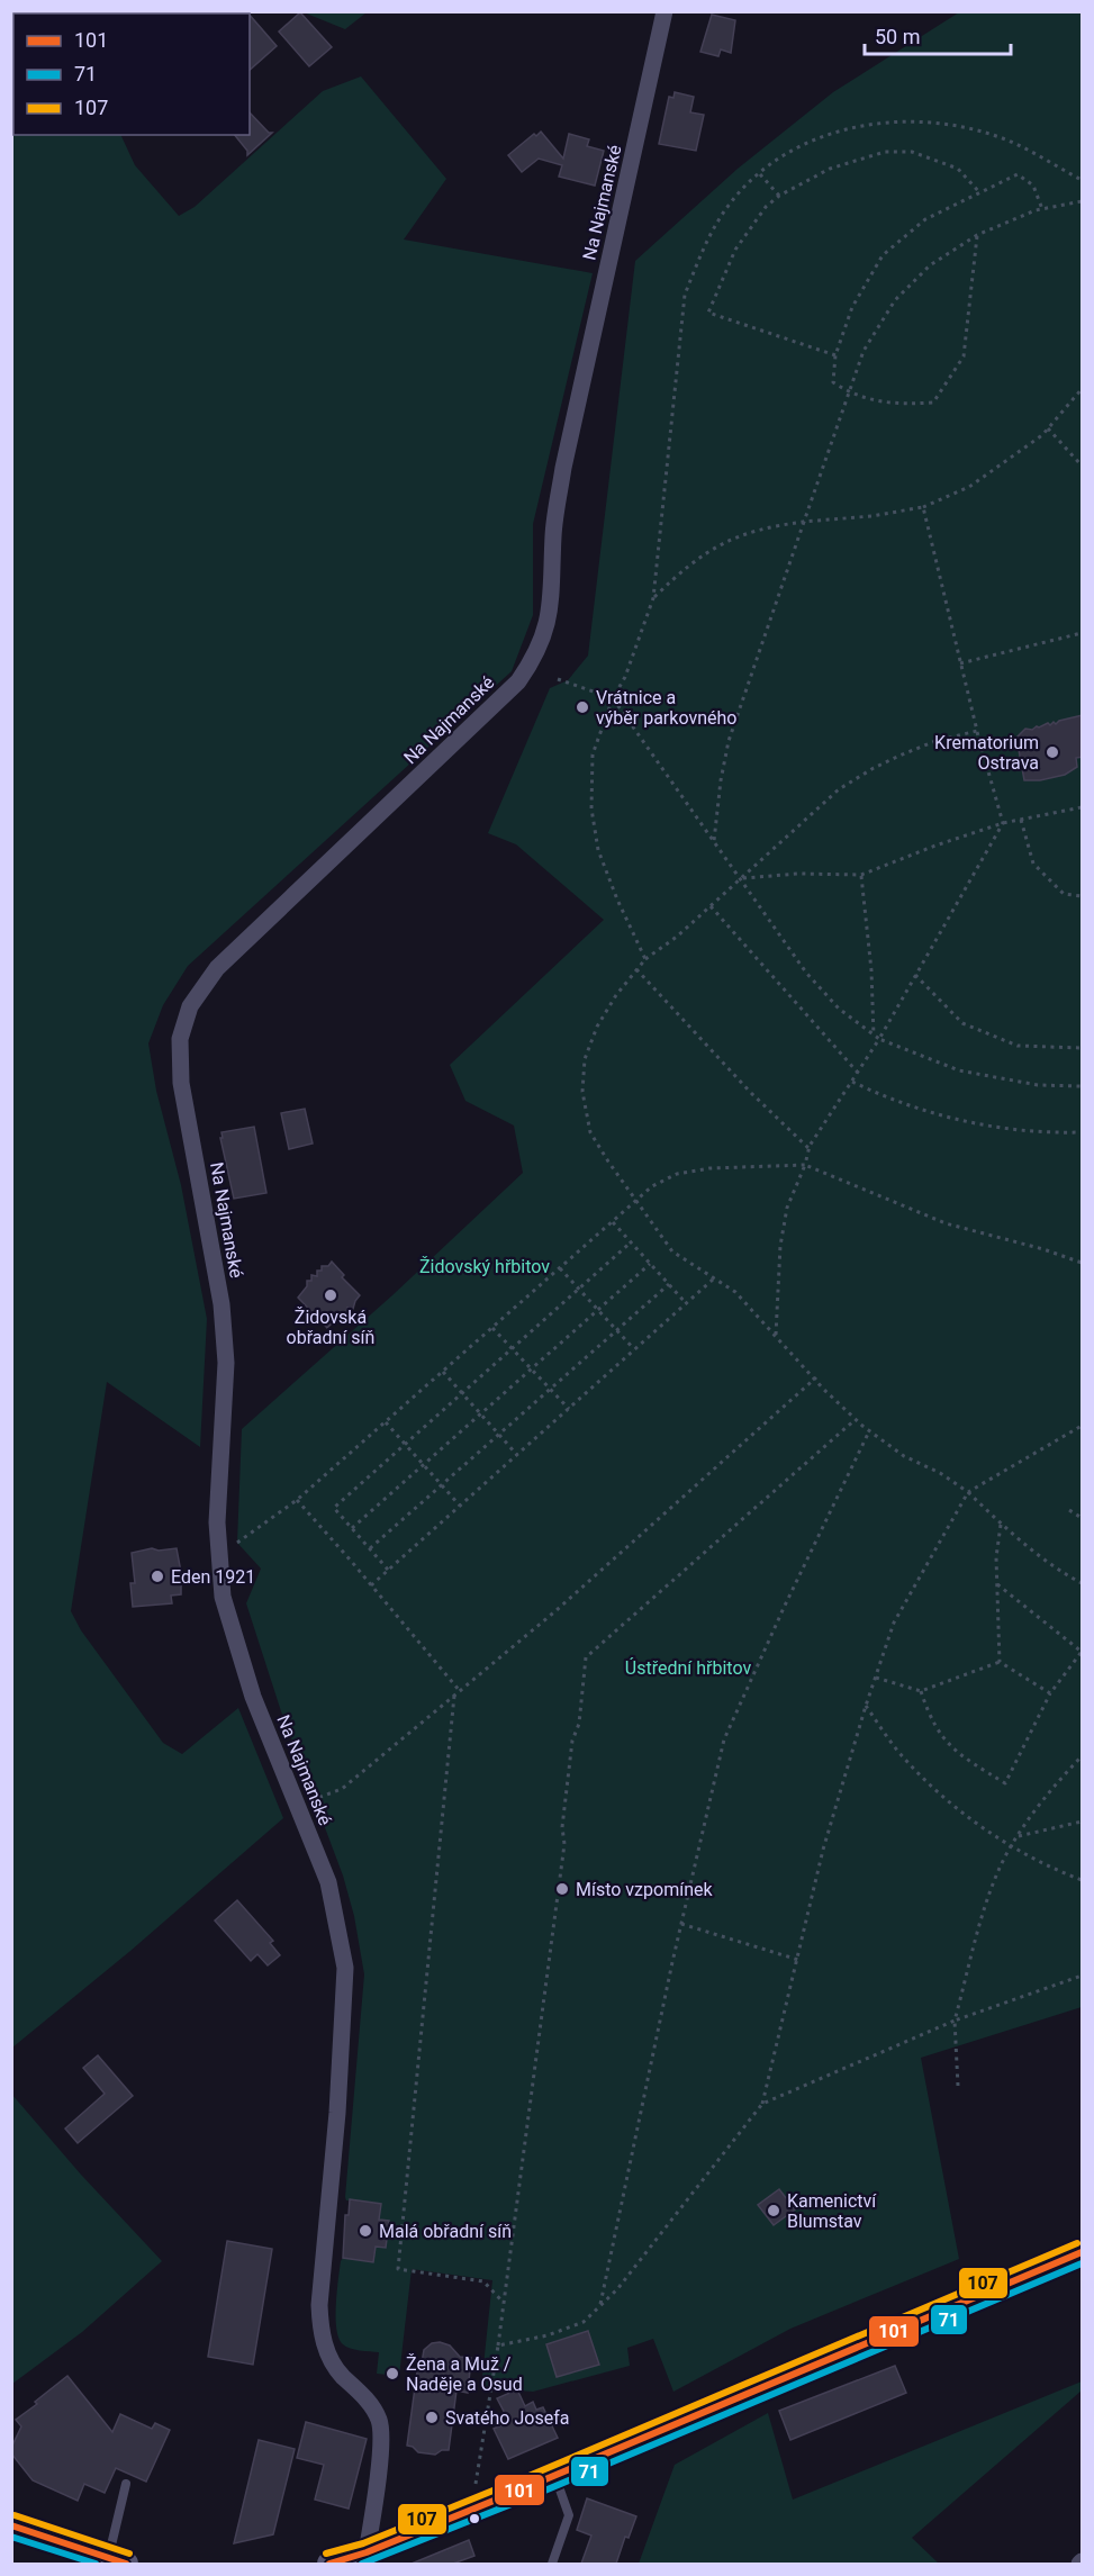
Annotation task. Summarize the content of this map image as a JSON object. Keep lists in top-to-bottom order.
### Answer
{
  "streets": {
    "street": ["Na Najmanské"]
  },
  "parks": ["Židovský hřbitov", "Ústřední hřbitov"],
  "places": [
    "Vrátnice a výběr parkovného",
    "Krematorium Ostrava",
    "Židovská obřadní síň",
    "Eden 1921",
    "Místo vzpomínek",
    "Kamenictví Blumstav",
    "Malá obřadní síň",
    "Žena a Muž / Naděje a Osud",
    "Svatého Josefa"
  ],
  "lines": ["transit line 107", "transit line 101", "transit line 71"],
  "legend": ["101", "71", "107"],
  "scale_bar": "50 m"
}
